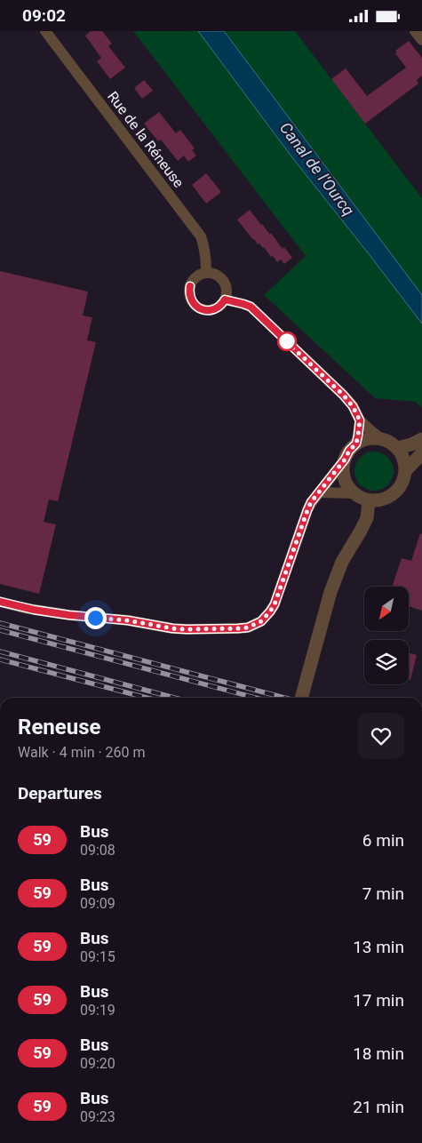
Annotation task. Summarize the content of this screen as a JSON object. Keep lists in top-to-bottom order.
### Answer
{
  "streets": {
    "street": ["Rue de la Réneuse"]
  },
  "water": ["Canal de l'Ourcq"],
  "lines": ["bus line 59"],
  "north": "bottom left",
  "page": {
    "status": "09:02",
    "heading": [
      ["Reneuse", "Walk · 4 min · 260 m"],
      "Departures"
    ],
    "list": [
      {
        "mark": "59",
        "name": "Bus",
        "note": "09:08",
        "value": "6 min"
      },
      {
        "mark": "59",
        "name": "Bus",
        "note": "09:09",
        "value": "7 min"
      },
      {
        "mark": "59",
        "name": "Bus",
        "note": "09:15",
        "value": "13 min"
      },
      {
        "mark": "59",
        "name": "Bus",
        "note": "09:19",
        "value": "17 min"
      },
      {
        "mark": "59",
        "name": "Bus",
        "note": "09:20",
        "value": "18 min"
      },
      {
        "mark": "59",
        "name": "Bus",
        "note": "09:23",
        "value": "21 min"
      }
    ]
  }
}
